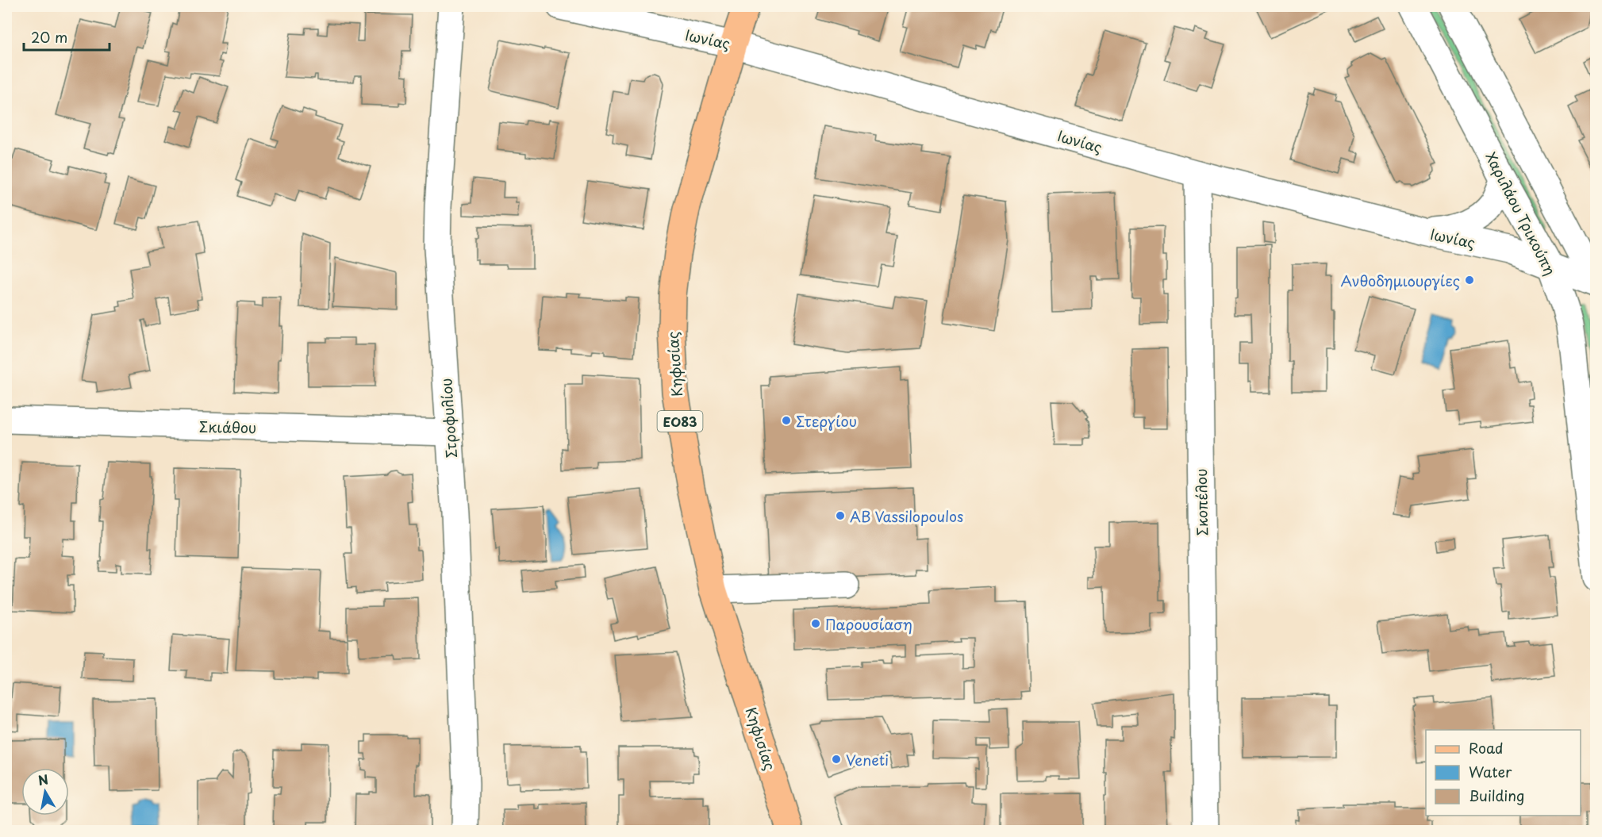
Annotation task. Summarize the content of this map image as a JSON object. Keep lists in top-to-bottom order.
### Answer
{
  "streets": {
    "main road": ["Κηφισίας", "ΕΟ83"],
    "street": [
      "Ιωνίας",
      "Χαριλάου Τρικούπη",
      "Στροφυλίου",
      "Σκιάθου",
      "Σκοπέλου"
    ]
  },
  "crossings": [
    ["Ιωνίας", "Χαριλάου Τρικούπη"],
    ["Ιωνίας", "Κηφισίας"],
    ["Ιωνίας", "Σκοπέλου"],
    ["Στροφυλίου", "Σκιάθου"]
  ],
  "places": [
    "Ανθοδημιουργίες",
    "Στεργίου",
    "AB Vassilopoulos",
    "Παρουσίαση",
    "Veneti"
  ],
  "legend": ["Road", "Water", "Building"],
  "scale_bar": "20 m",
  "north": "top"
}
